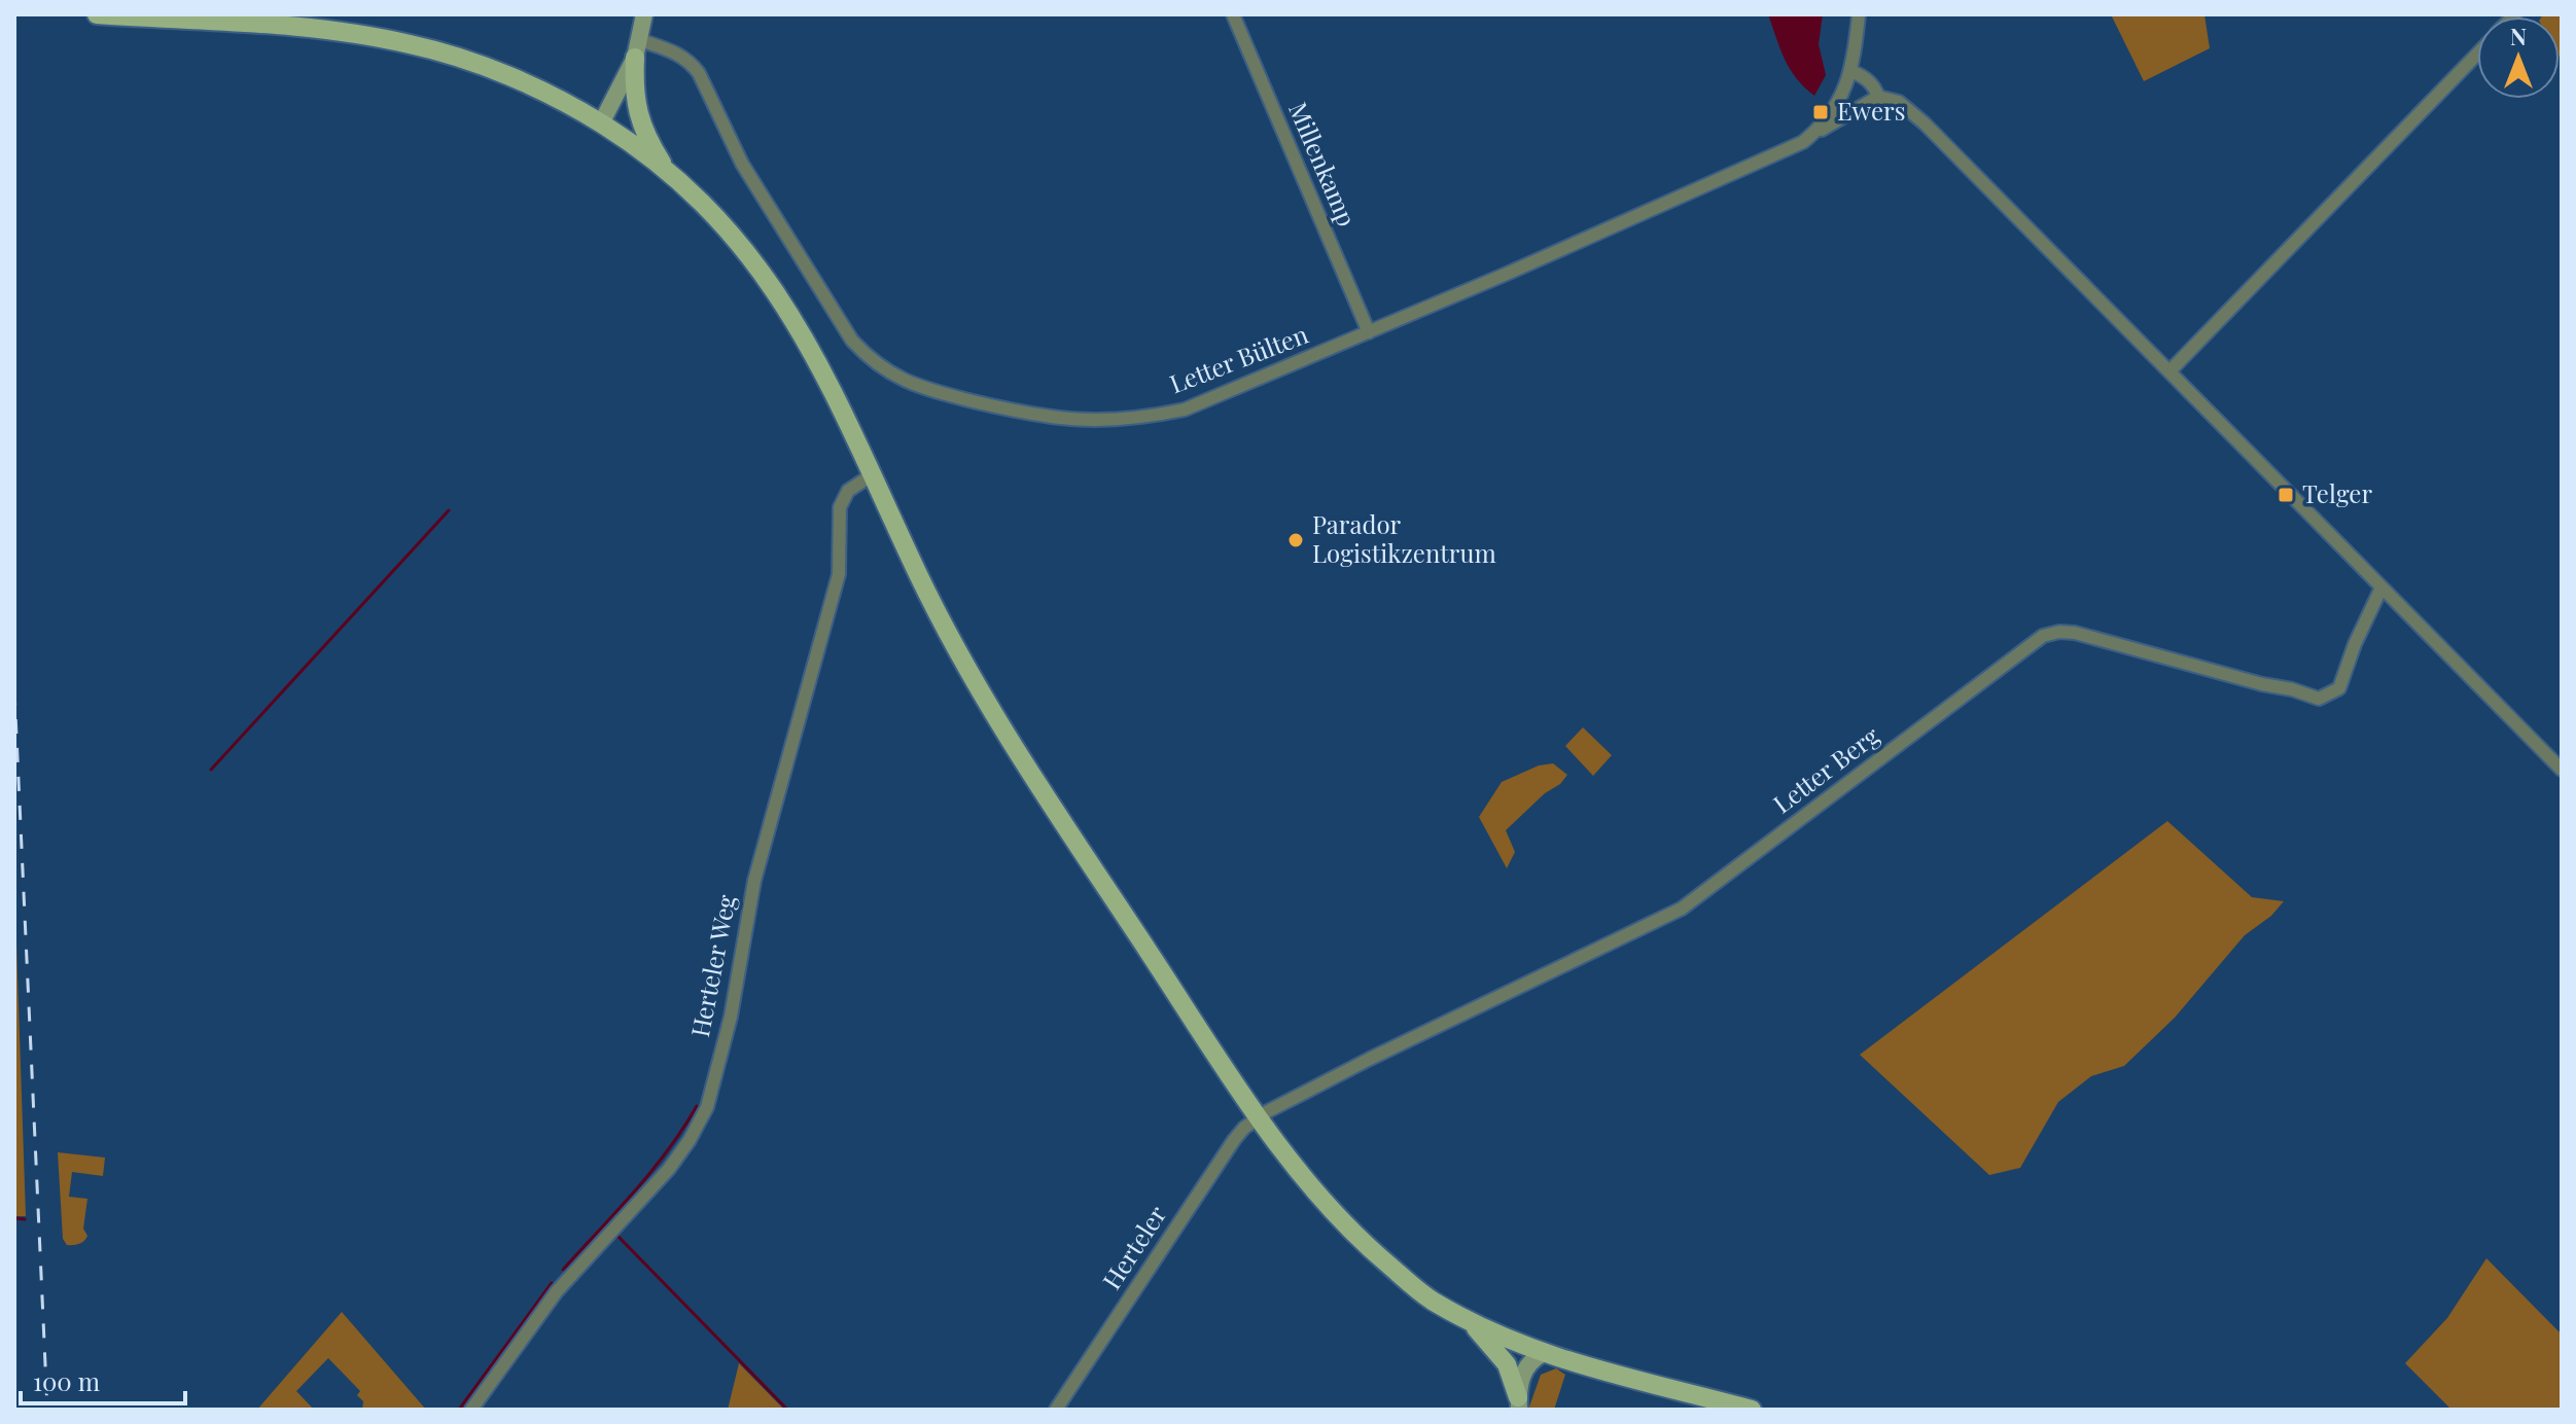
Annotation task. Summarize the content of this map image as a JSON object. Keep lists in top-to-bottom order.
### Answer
{
  "streets": {
    "street": [
      "Millenkamp",
      "Letter Bülten",
      "Letter Berg",
      "Herteler Weg",
      "Herteler"
    ]
  },
  "crossings": [
    ["Millenkamp", "Letter Bülten"],
    ["Letter Berg", "Herteler"]
  ],
  "places": {
    "transit": ["Ewers", "Telger"],
    "other": ["Parador Logistikzentrum"]
  },
  "scale_bar": "100 m",
  "north": "top"
}
